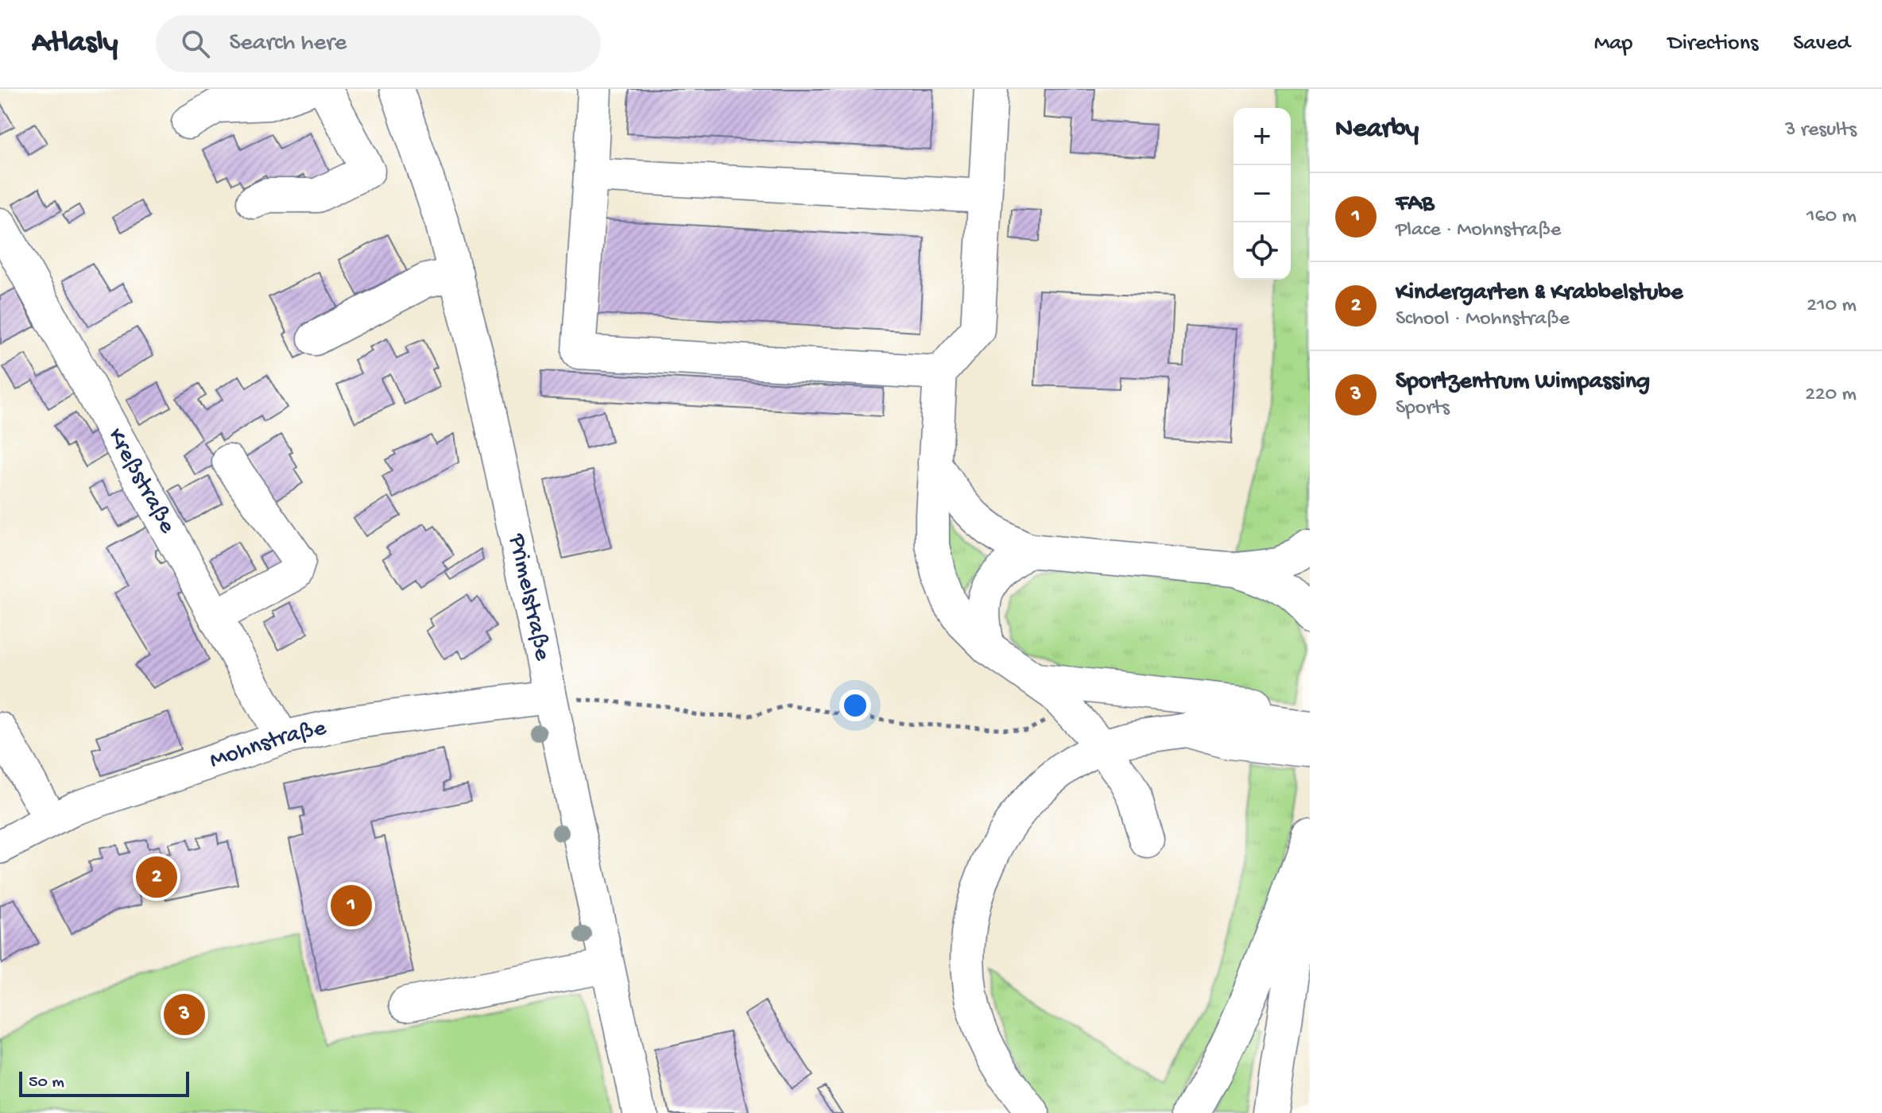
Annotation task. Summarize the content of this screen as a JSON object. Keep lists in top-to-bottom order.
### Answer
{
  "streets": {
    "street": ["Kreßstraße", "Primelstraße", "Mohnstraße"]
  },
  "crossings": [
    ["Kreßstraße", "Mohnstraße"],
    ["Primelstraße", "Mohnstraße"]
  ],
  "scale_bar": "50 m",
  "page": {
    "header": "Atlasly",
    "search": "Search here",
    "nav": ["Map", "Directions", "Saved"],
    "heading": ["Nearby", "3 results"],
    "map_buttons": ["+", "−"],
    "list": [
      {
        "mark": "1",
        "name": "FAB",
        "note": "Place · Mohnstraße",
        "value": "160 m"
      },
      {
        "mark": "2",
        "name": "Kindergarten & Krabbelstube",
        "note": "School · Mohnstraße",
        "value": "210 m"
      },
      {
        "mark": "3",
        "name": "Sportzentrum Wimpassing",
        "note": "Sports",
        "value": "220 m"
      }
    ],
    "pins": ["2", "1", "3"],
    "scale": "50 m"
  }
}
